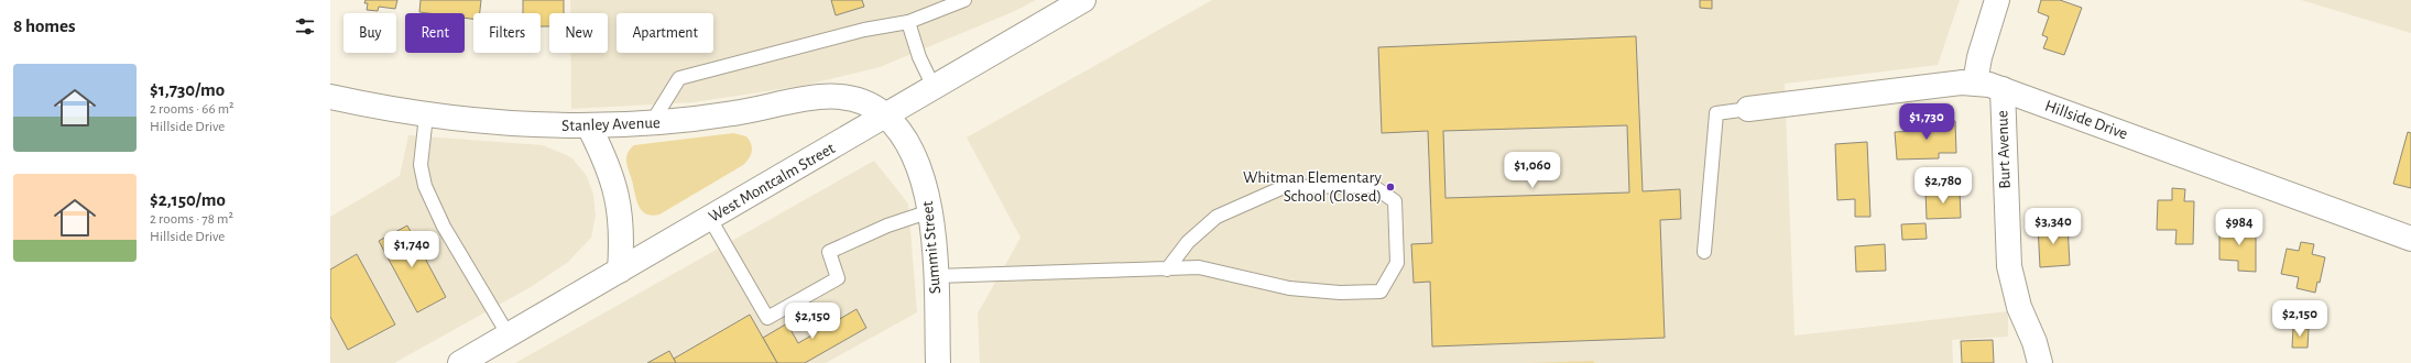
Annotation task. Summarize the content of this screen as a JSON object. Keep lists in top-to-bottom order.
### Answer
{
  "streets": {
    "street": [
      "Hillside Drive",
      "Stanley Avenue",
      "Burt Avenue",
      "West Montcalm Street",
      "Summit Street"
    ]
  },
  "crossings": [
    ["Hillside Drive", "Burt Avenue"],
    ["Stanley Avenue", "West Montcalm Street"],
    ["Stanley Avenue", "Summit Street"],
    ["West Montcalm Street", "Summit Street"]
  ],
  "places": ["Whitman Elementary School (Closed)"],
  "page": {
    "heading": "8 homes",
    "chip": [
      "Buy",
      "Rent",
      "Filters",
      "New",
      "Apartment"
    ],
    "list": [
      {
        "name": "$1,730/mo",
        "note": "2 rooms · 66 m² · Hillside Drive"
      },
      {
        "name": "$2,150/mo",
        "note": "2 rooms · 78 m² · Hillside Drive"
      }
    ],
    "price": [
      "$1,730",
      "$1,060",
      "$2,780",
      "$3,340",
      "$984",
      "$1,740",
      "$2,150",
      "$2,150"
    ]
  }
}
